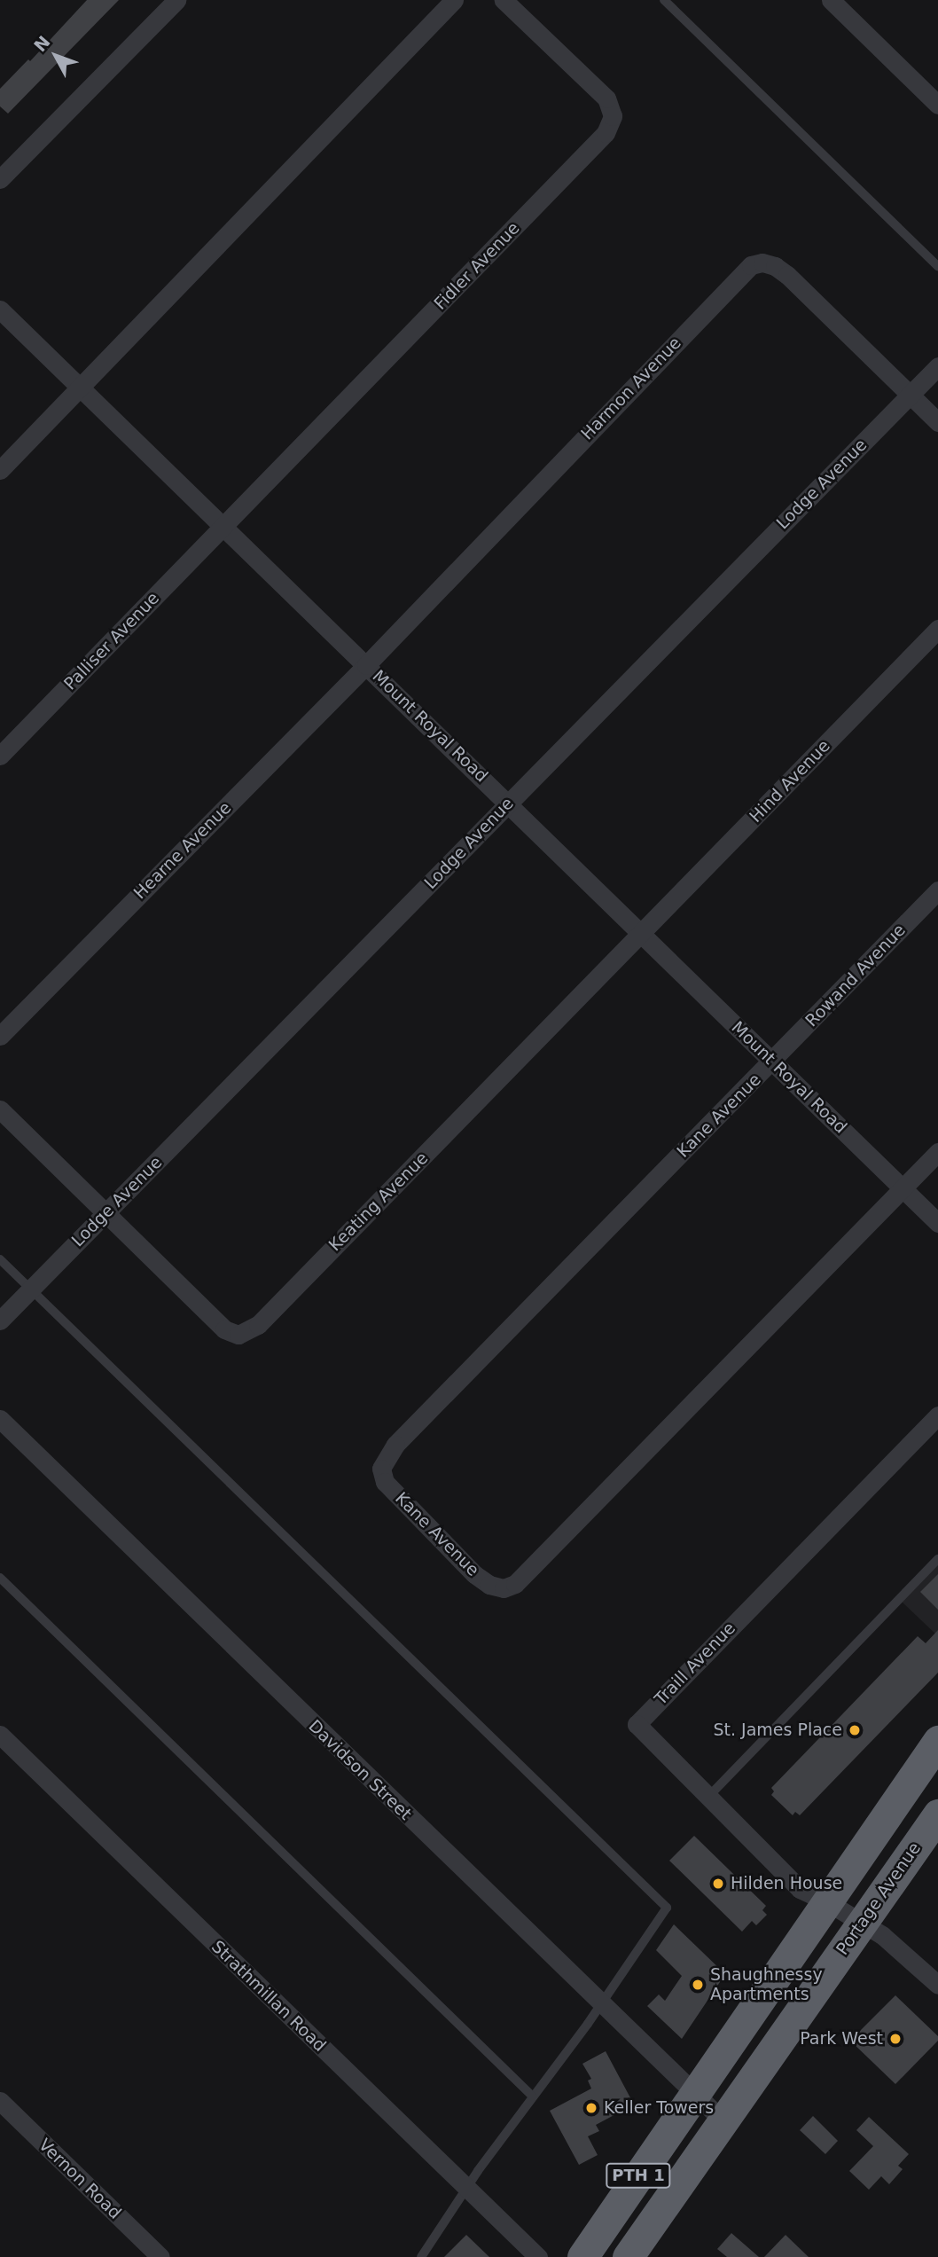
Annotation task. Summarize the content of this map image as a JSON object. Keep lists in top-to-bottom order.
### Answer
{
  "streets": {
    "highway": ["Portage Avenue", "PTH 1"],
    "street": [
      "Fidler Avenue",
      "Harmon Avenue",
      "Lodge Avenue",
      "Palliser Avenue",
      "Mount Royal Road",
      "Hind Avenue",
      "Hearne Avenue",
      "Rowand Avenue",
      "Kane Avenue",
      "Keating Avenue",
      "Traill Avenue",
      "Davidson Street",
      "Strathmillan Road",
      "Vernon Road"
    ]
  },
  "crossings": [
    ["Fidler Avenue", "Palliser Avenue"],
    ["Fidler Avenue", "Mount Royal Road"],
    ["Harmon Avenue", "Lodge Avenue"],
    ["Harmon Avenue", "Mount Royal Road"],
    ["Harmon Avenue", "Hearne Avenue"],
    ["Lodge Avenue", "Mount Royal Road"],
    ["Lodge Avenue", "Keating Avenue"],
    ["Palliser Avenue", "Mount Royal Road"],
    ["Mount Royal Road", "Hind Avenue"],
    ["Mount Royal Road", "Hearne Avenue"],
    ["Mount Royal Road", "Rowand Avenue"],
    ["Mount Royal Road", "Kane Avenue"],
    ["Mount Royal Road", "Keating Avenue"],
    ["Hind Avenue", "Keating Avenue"],
    ["Rowand Avenue", "Kane Avenue"],
    ["Traill Avenue", "Portage Avenue"],
    ["Traill Avenue", "PTH 1"],
    ["Davidson Street", "Portage Avenue"],
    ["Davidson Street", "PTH 1"]
  ],
  "places": [
    "St. James Place",
    "Hilden House",
    "Shaughnessy Apartments",
    "Park West",
    "Keller Towers"
  ],
  "north": "top left"
}
